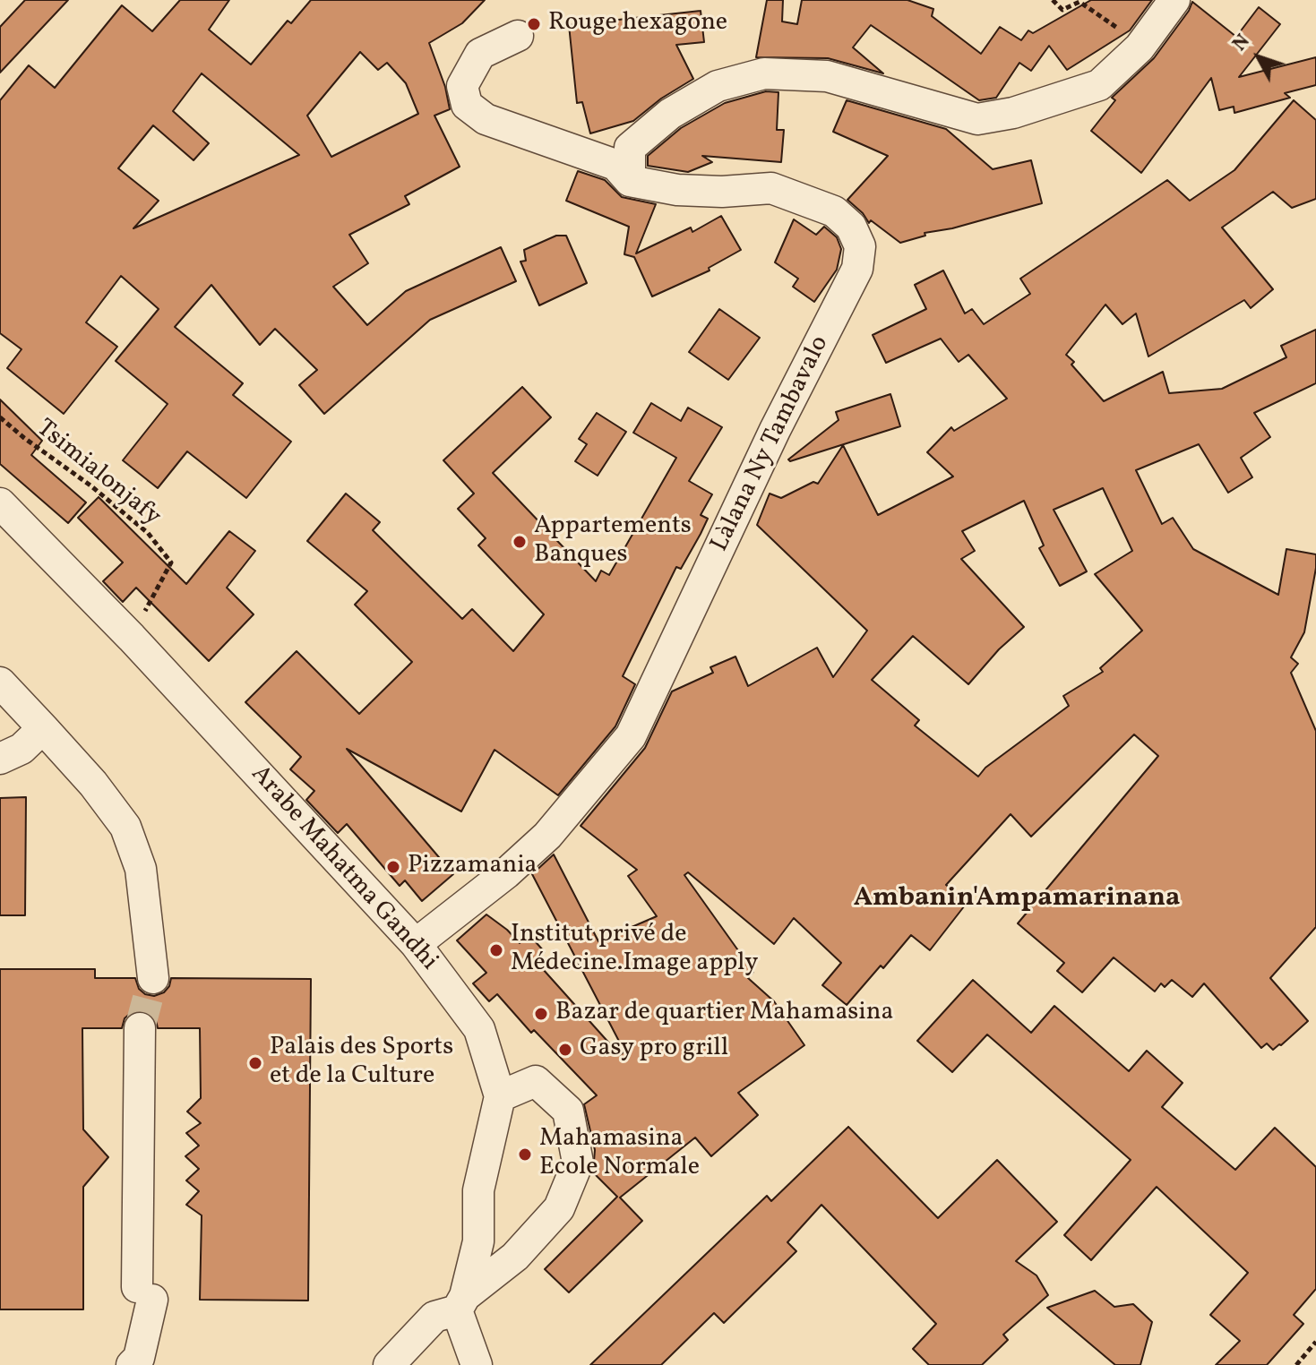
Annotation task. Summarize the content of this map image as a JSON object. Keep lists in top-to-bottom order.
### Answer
{
  "streets": {
    "street": ["Làlana Ny Tambavalo", "Arabe Mahatma Gandhi"],
    "path": ["Tsimialonjafy"]
  },
  "crossings": [
    ["Làlana Ny Tambavalo", "Arabe Mahatma Gandhi"],
    ["Tsimialonjafy", "Arabe Mahatma Gandhi"]
  ],
  "districts": ["Ambanin'Ampamarinana"],
  "places": [
    "Rouge hexagone",
    "Appartements Banques",
    "Pizzamania",
    "Institut privé de Médecine.Image apply",
    "Bazar de quartier Mahamasina",
    "Gasy pro grill",
    "Palais des Sports et de la Culture",
    "Mahamasina Ecole Normale"
  ],
  "north": "top left"
}
